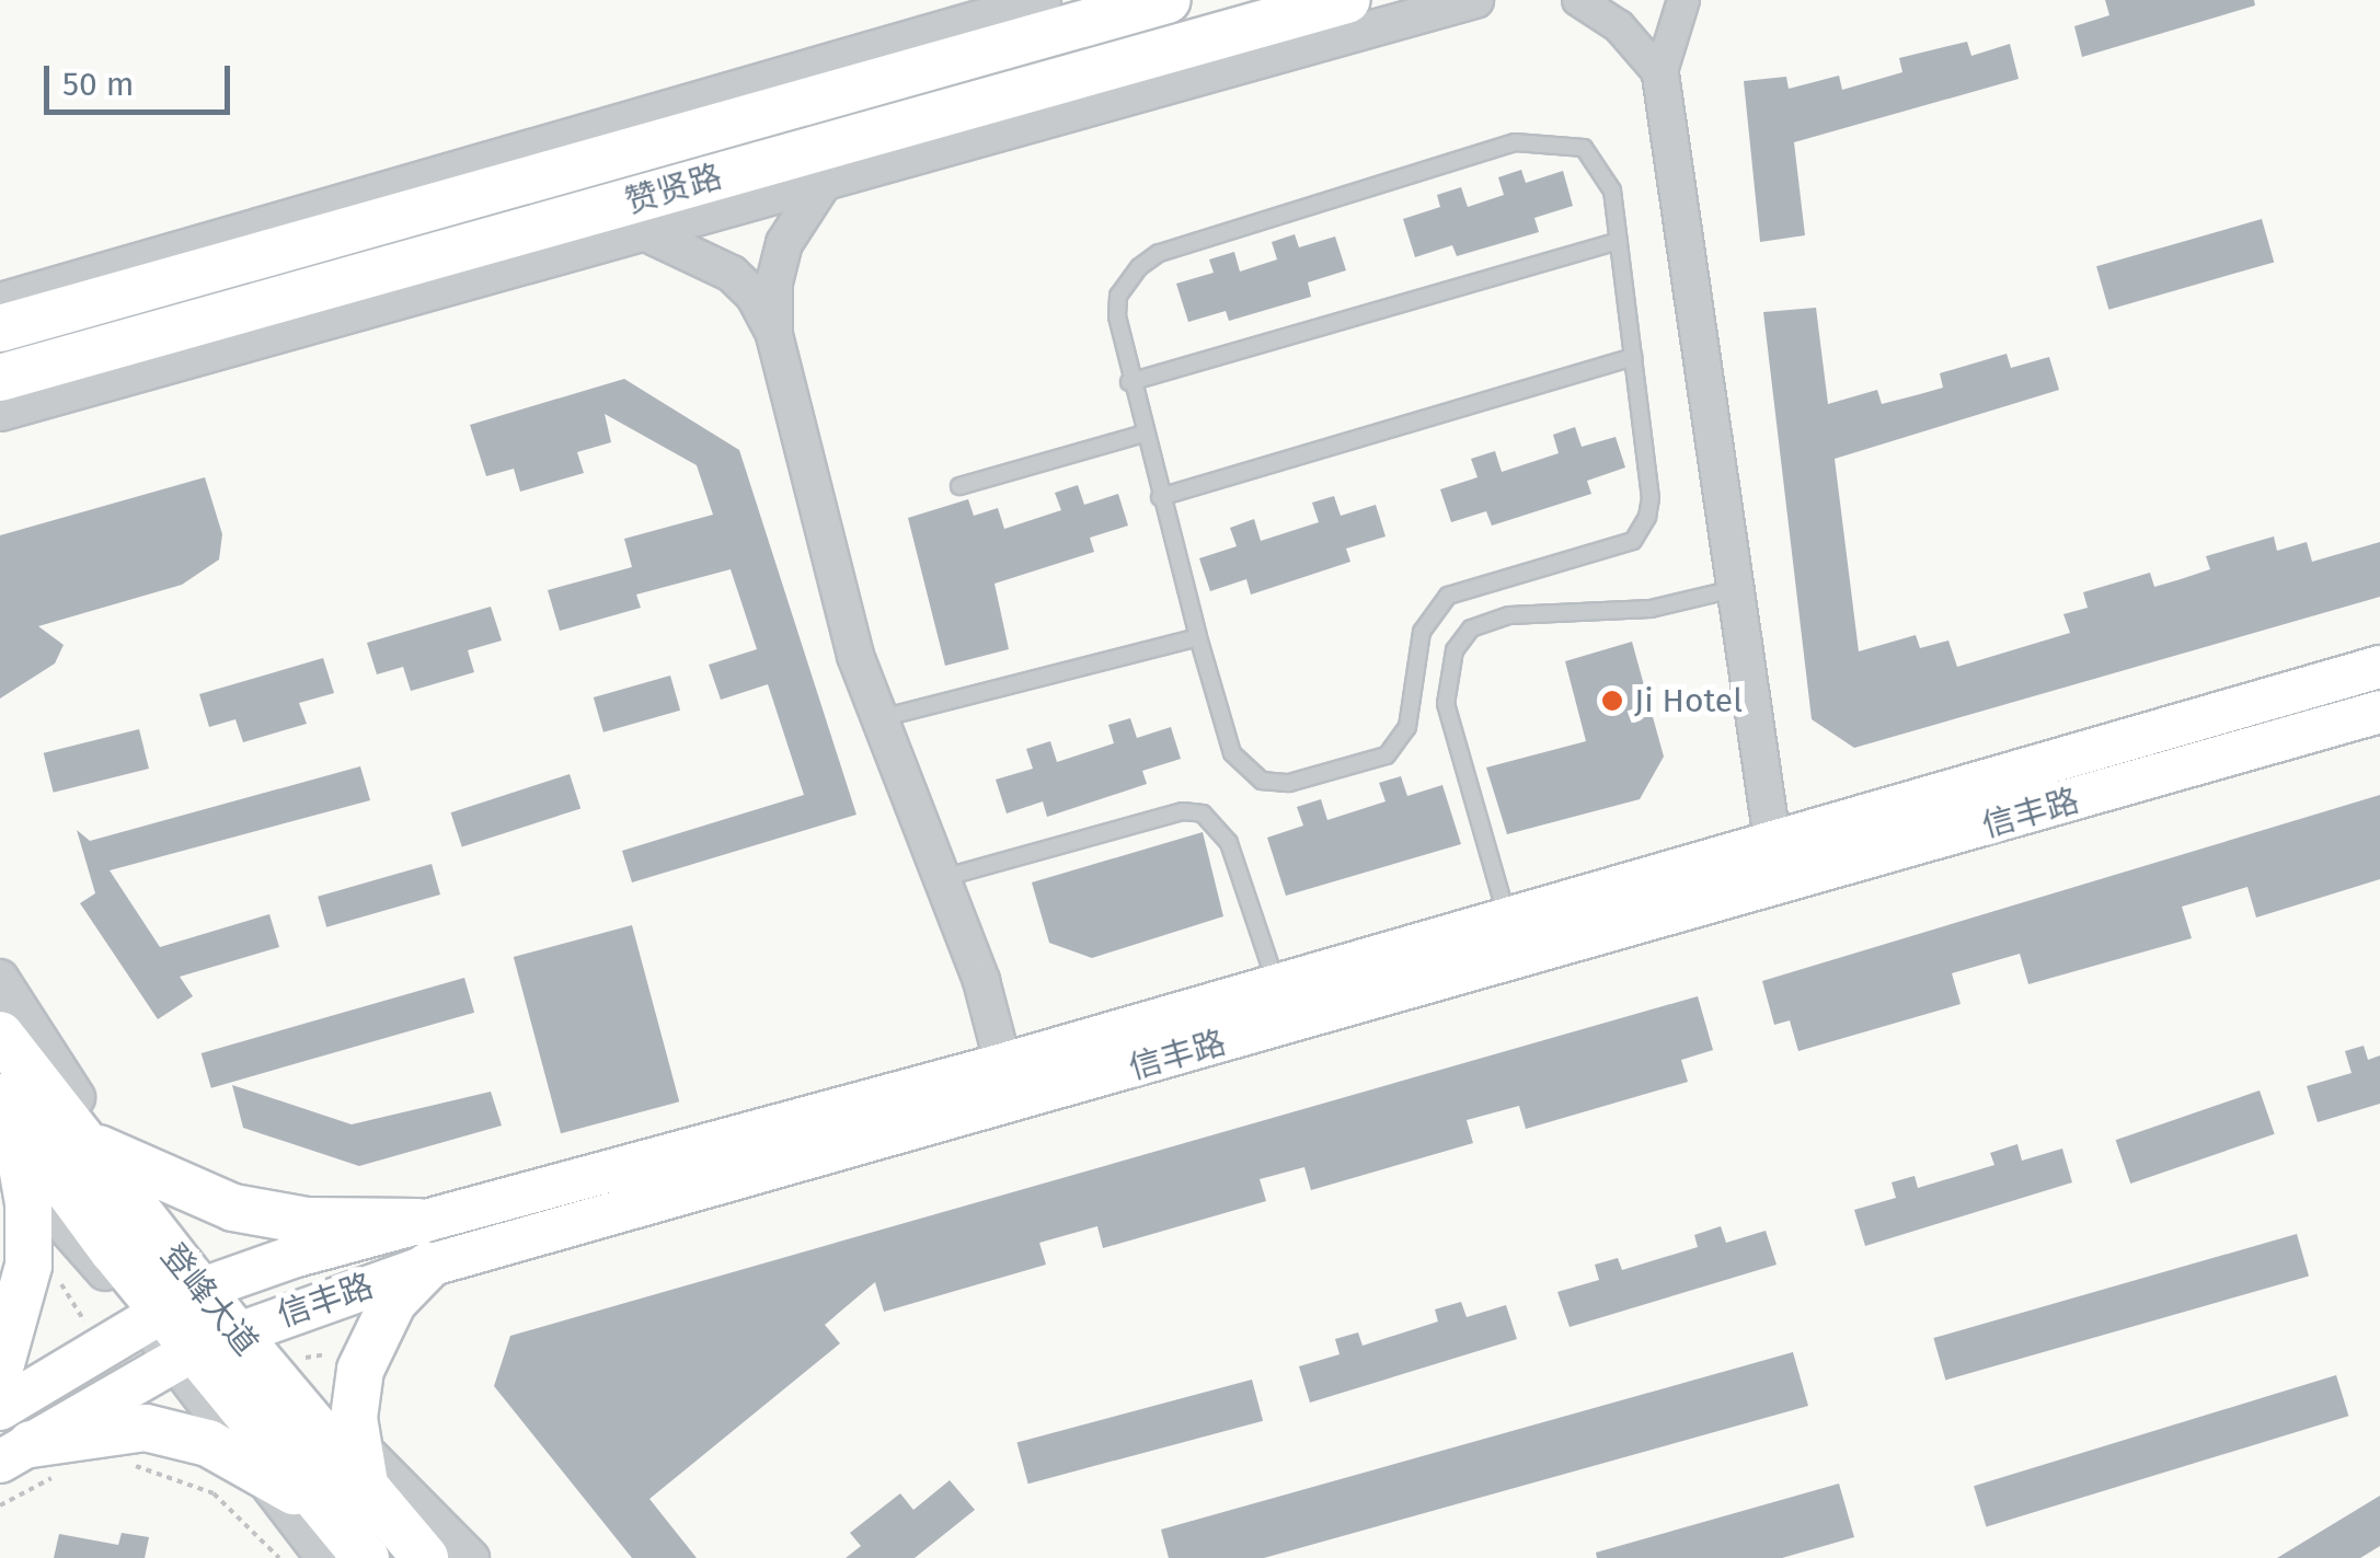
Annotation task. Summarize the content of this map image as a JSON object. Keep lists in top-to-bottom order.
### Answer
{
  "streets": {
    "main road": ["赞贤路", "信丰路", "登峰大道"]
  },
  "crossings": [
    ["信丰路", "登峰大道"]
  ],
  "places": ["Ji Hotel"],
  "scale_bar": "50 m"
}
